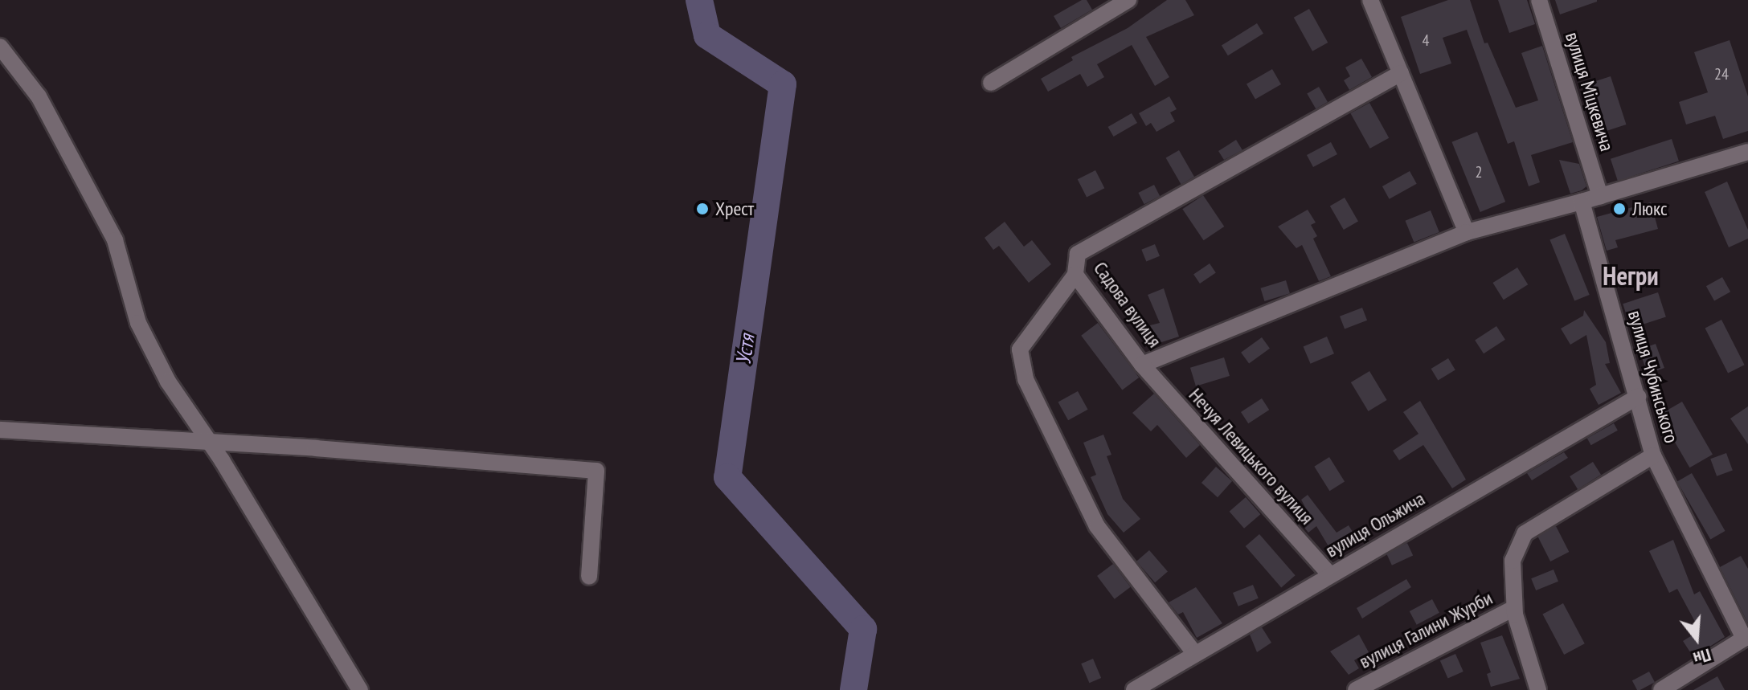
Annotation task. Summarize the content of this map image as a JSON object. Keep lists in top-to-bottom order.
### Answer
{
  "streets": {
    "street": [
      "вулиця Міцкевича",
      "Садова вулиця",
      "вулиця Чубинського",
      "Нечуя Левицького вулиця",
      "вулиця Ольжича",
      "вулиця Галини Журби"
    ]
  },
  "crossings": [
    ["Садова вулиця", "вулиця Чубинського"],
    ["Садова вулиця", "Нечуя Левицького вулиця"],
    ["вулиця Чубинського", "вулиця Ольжича"],
    ["Нечуя Левицького вулиця", "вулиця Ольжича"]
  ],
  "districts": ["Негри"],
  "water": ["Устя"],
  "places": ["Хрест", "Люкс"],
  "house_numbers": ["4", "24", "2"],
  "north": "bottom"
}
